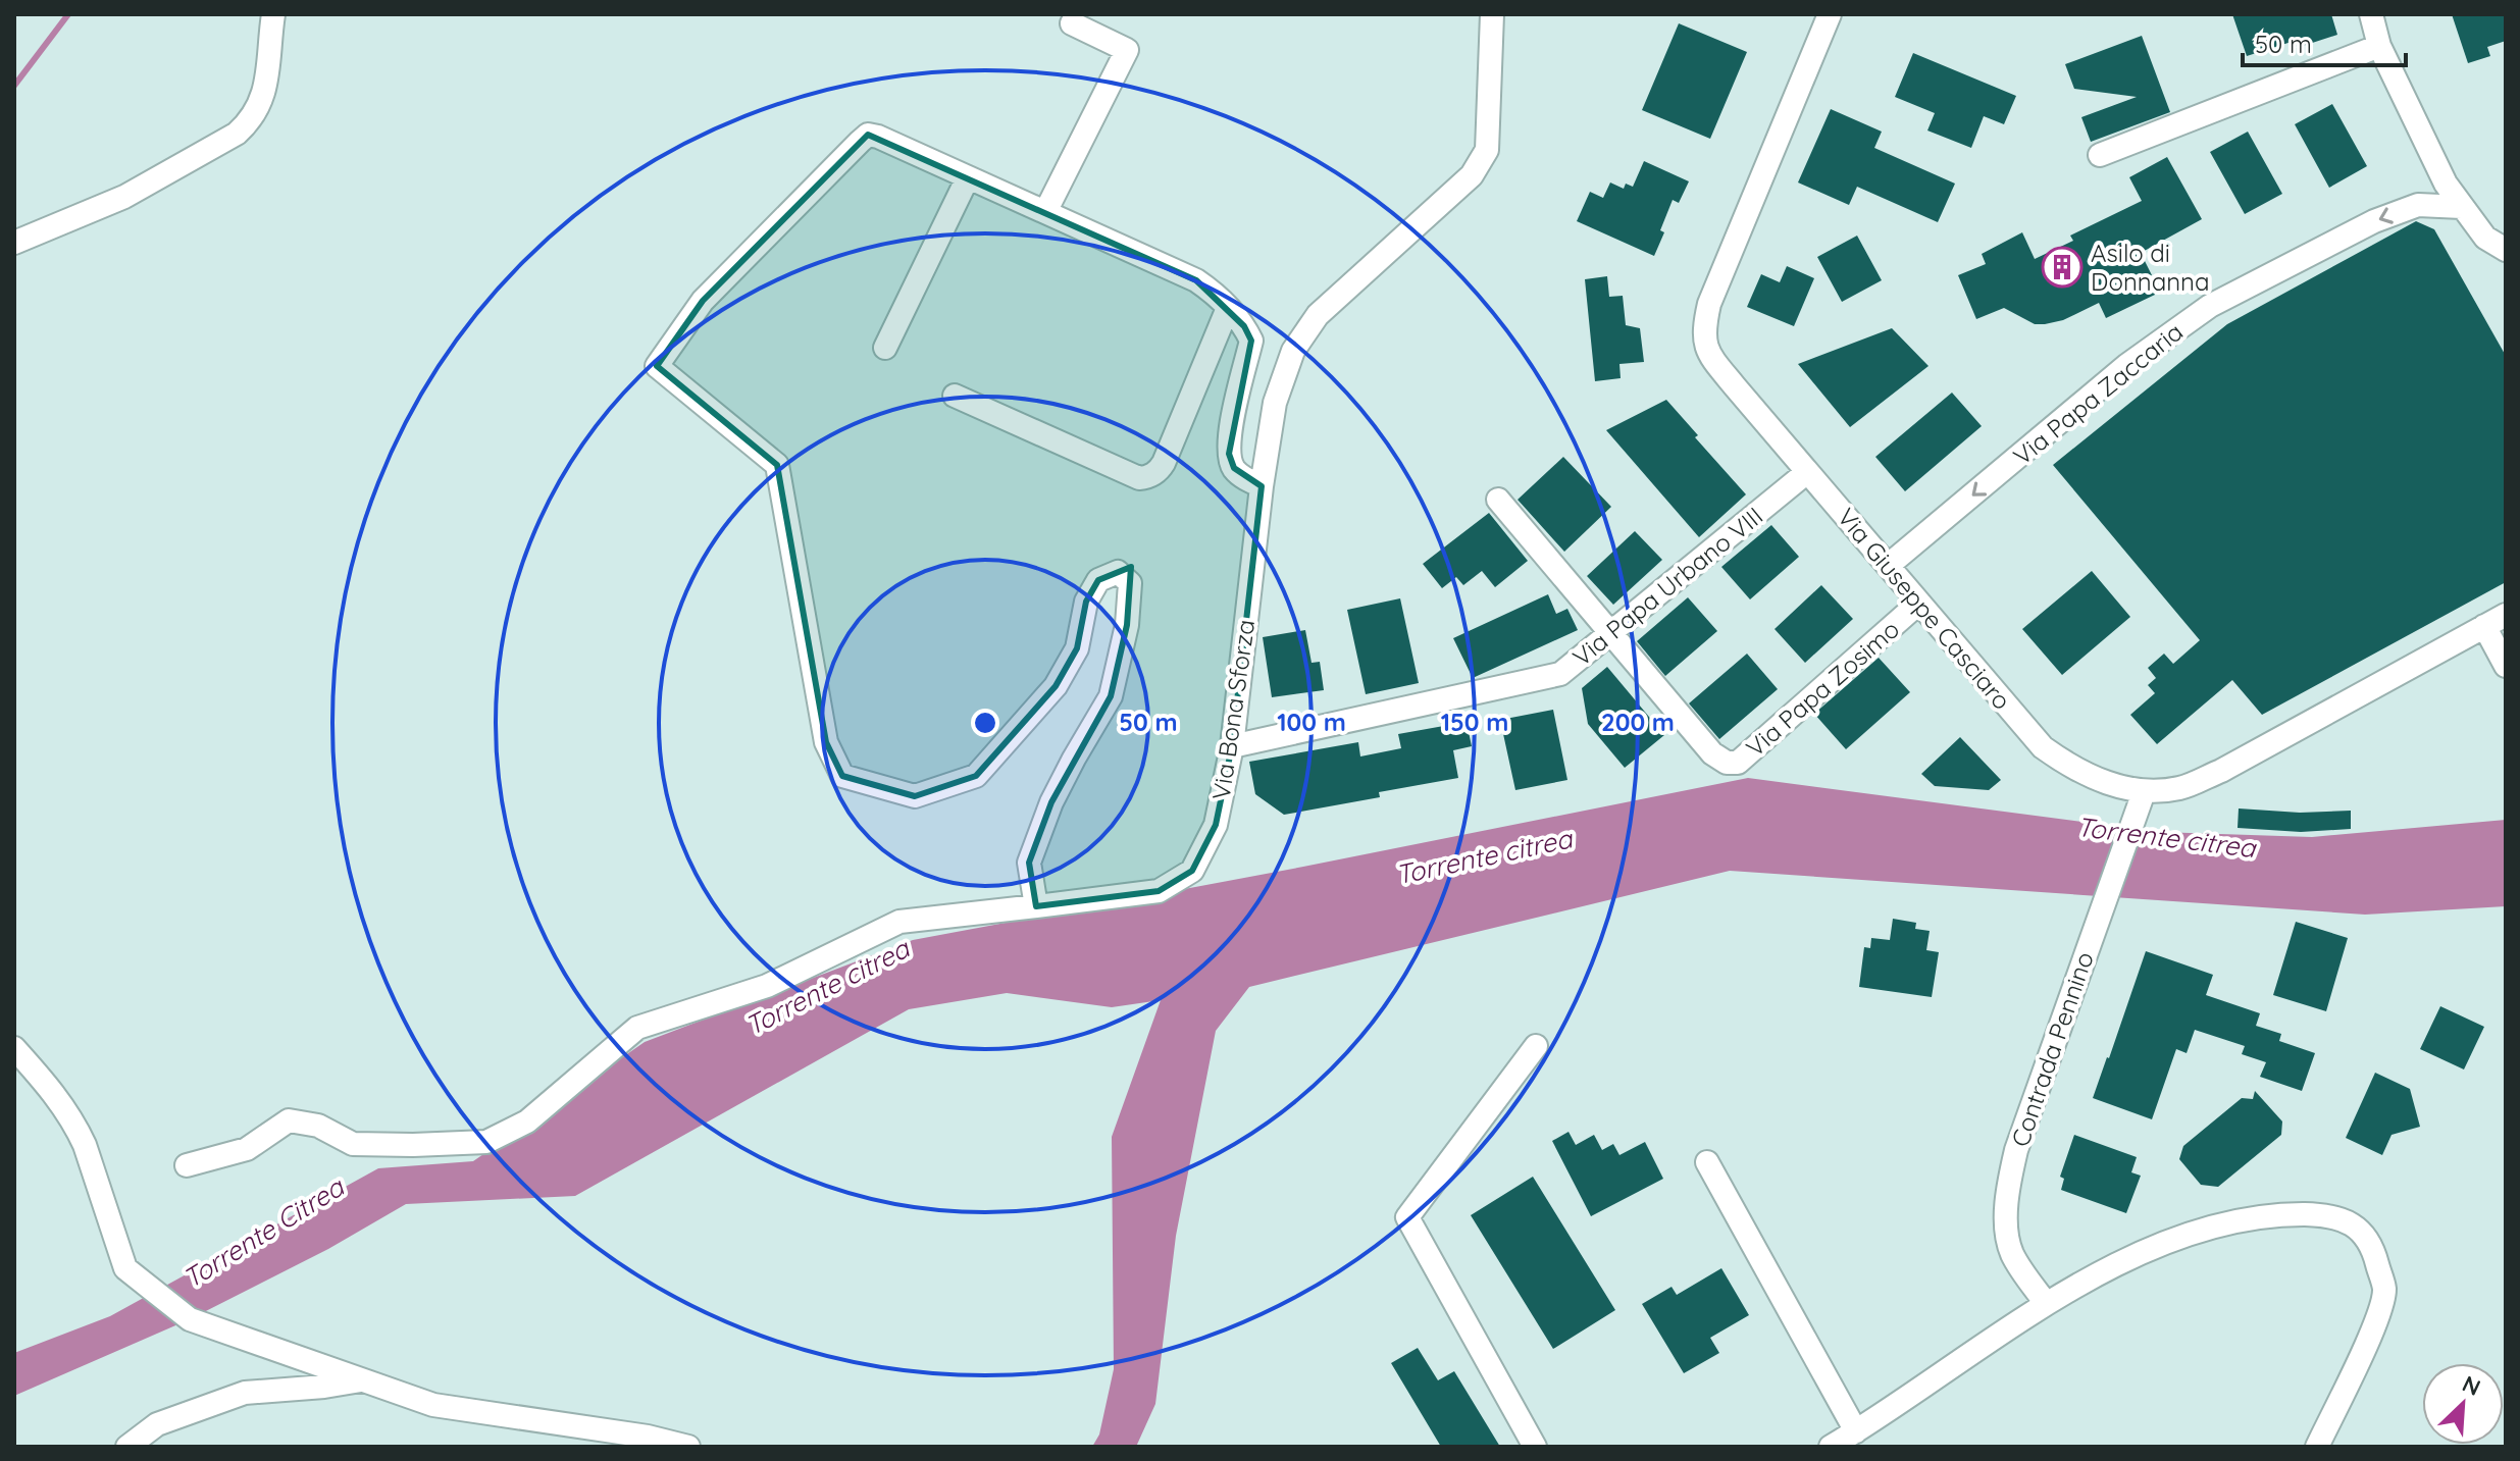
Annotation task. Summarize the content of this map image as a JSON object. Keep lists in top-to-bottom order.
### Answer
{
  "streets": {
    "street": [
      "Via Papa Zaccaria",
      "Via Papa Urbano VIII",
      "Via Giuseppe Casciaro",
      "Via Papa Zosimo",
      "Via Bona Sforza",
      "Contrada Pennino"
    ]
  },
  "crossings": [
    ["Via Papa Zaccaria", "Via Giuseppe Casciaro"],
    ["Via Papa Urbano VIII", "Via Giuseppe Casciaro"],
    ["Via Papa Urbano VIII", "Via Papa Zosimo"],
    ["Via Papa Urbano VIII", "Via Bona Sforza"],
    ["Via Giuseppe Casciaro", "Via Papa Zosimo"],
    ["Via Giuseppe Casciaro", "Contrada Pennino"]
  ],
  "water": ["Torrente citrea", "Torrente Citrea"],
  "places": {
    "building": ["Asilo di Donnanna"]
  },
  "scale_bar": "50 m",
  "north": "top right",
  "rings": [
    "50 m",
    "100 m",
    "150 m",
    "200 m"
  ]
}
